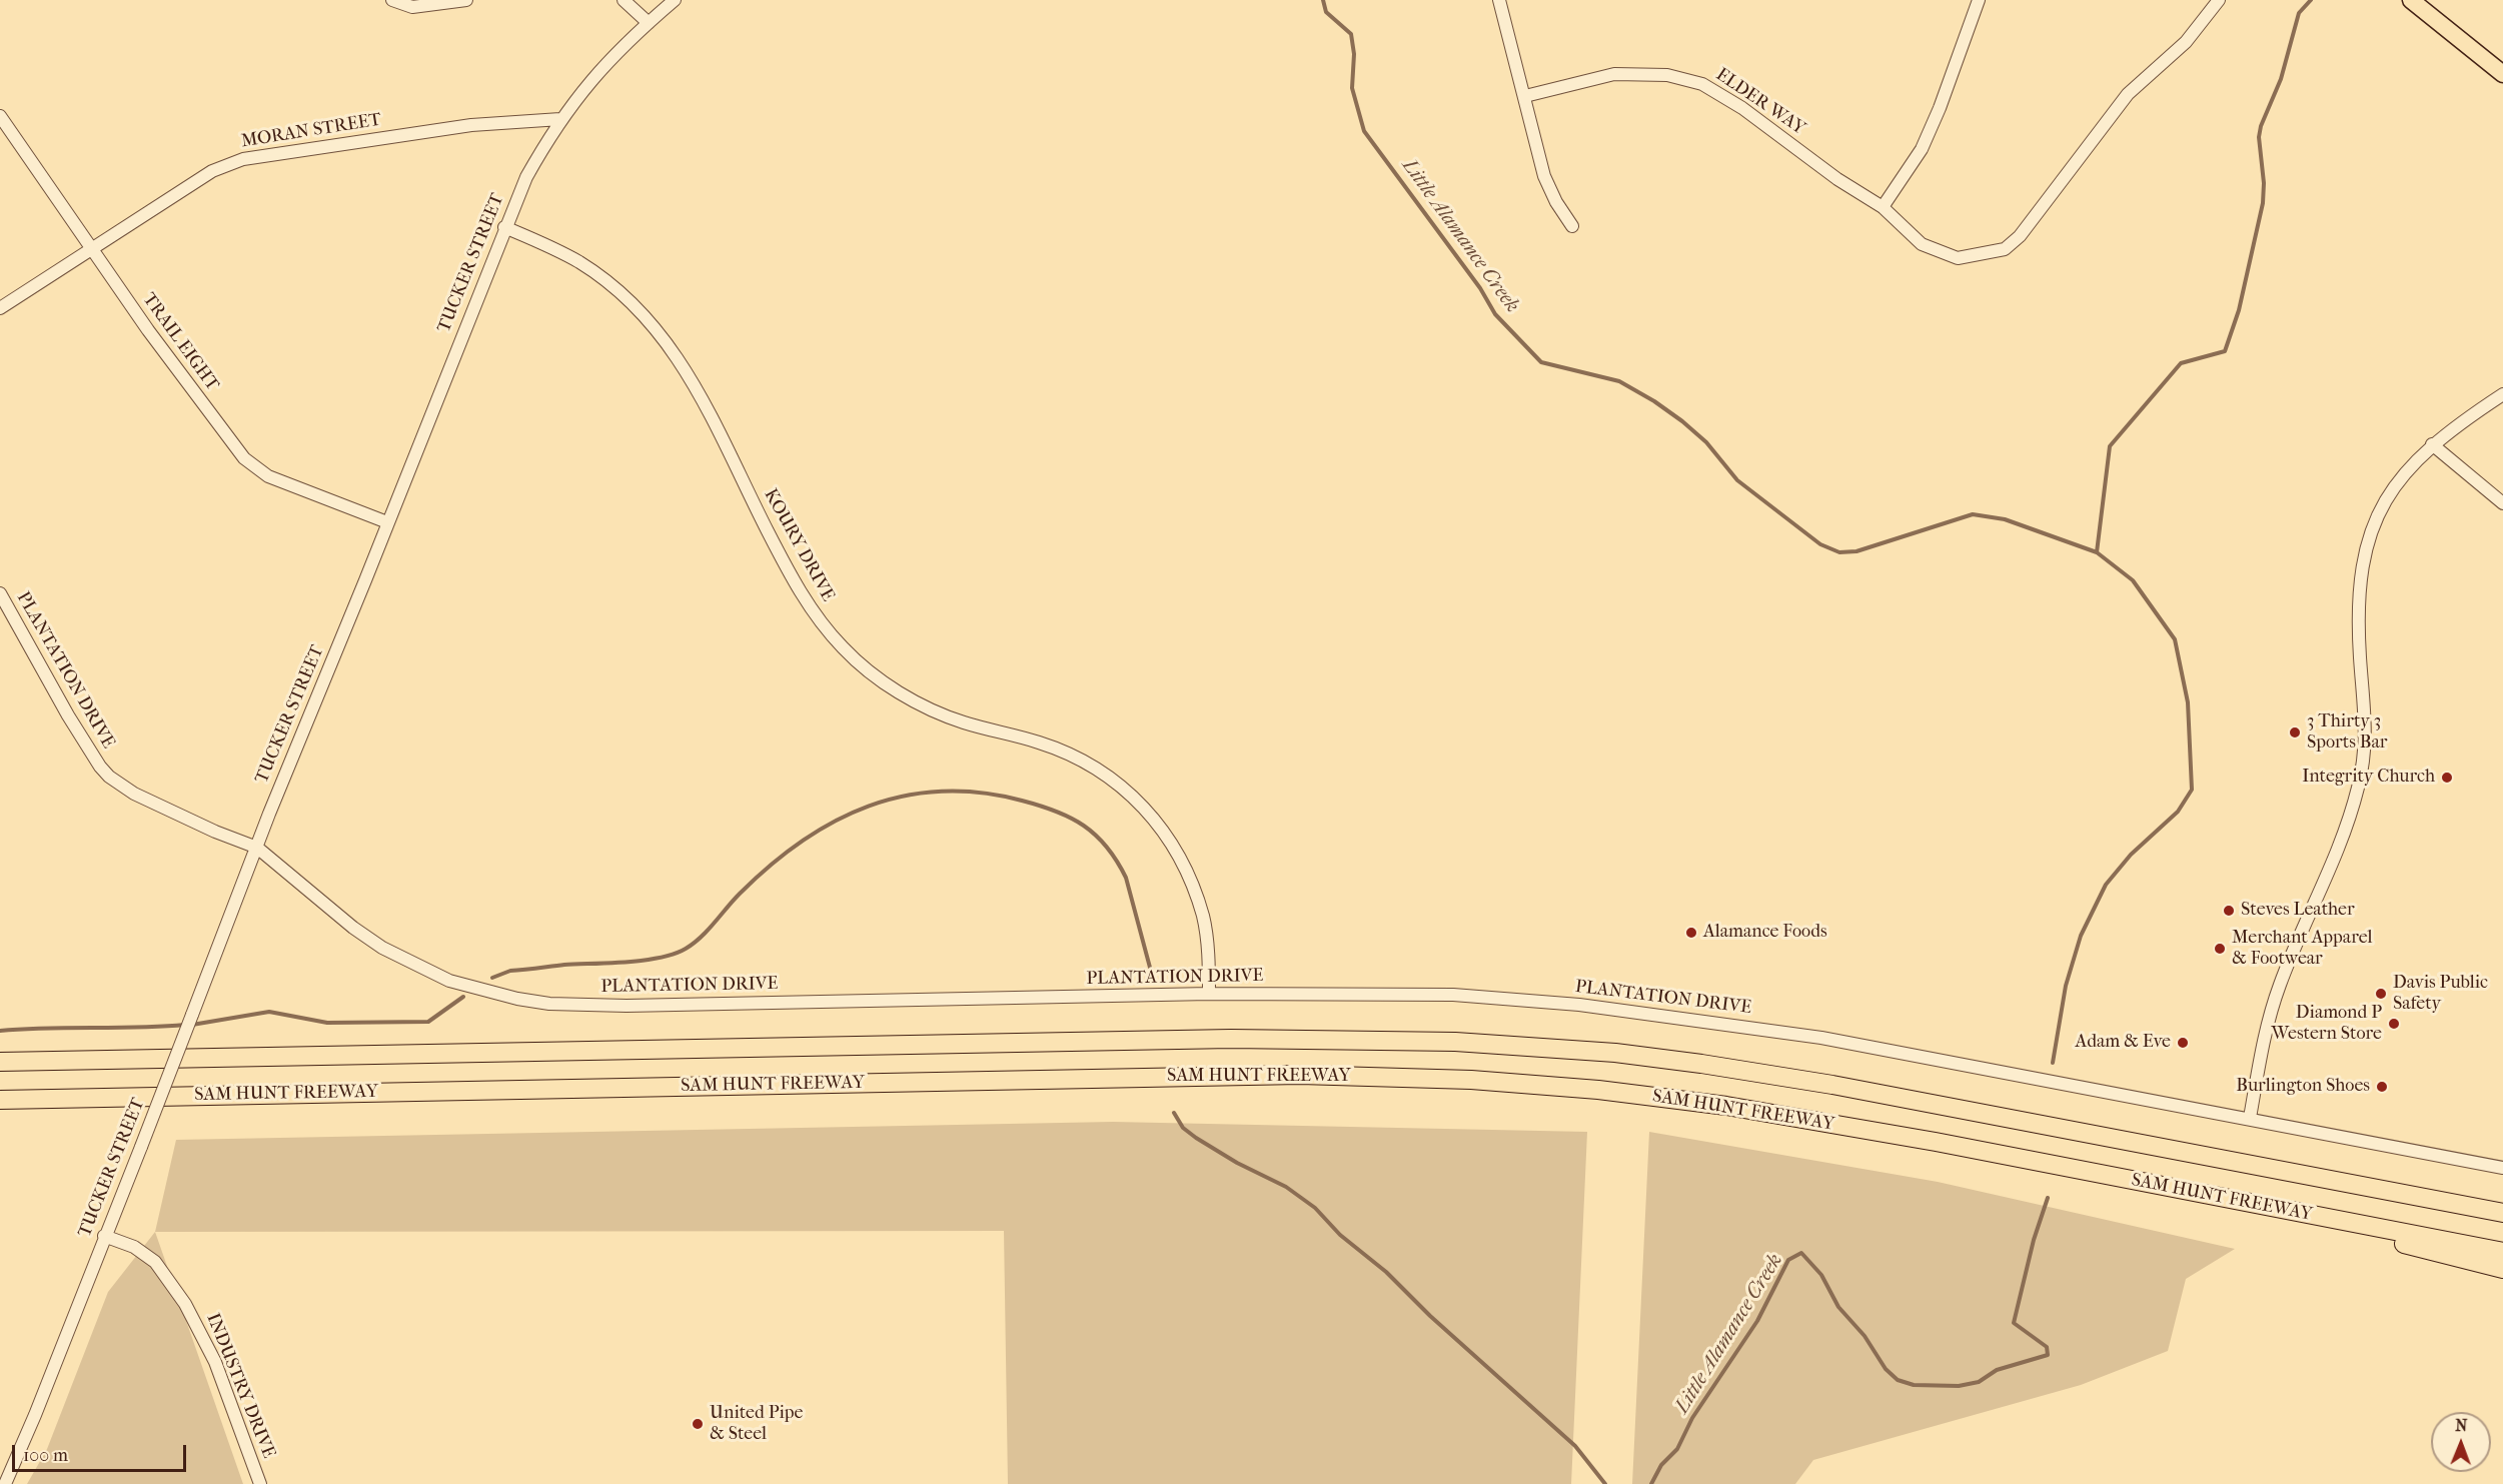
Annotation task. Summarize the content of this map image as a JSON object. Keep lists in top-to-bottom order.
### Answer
{
  "streets": {
    "highway": ["SAM HUNT FREEWAY"],
    "street": [
      "ELDER WAY",
      "MORAN STREET",
      "TUCKER STREET",
      "TRAIL EIGHT",
      "KOURY DRIVE",
      "PLANTATION DRIVE",
      "INDUSTRY DRIVE"
    ]
  },
  "crossings": [
    ["MORAN STREET", "TUCKER STREET"],
    ["MORAN STREET", "TRAIL EIGHT"],
    ["TUCKER STREET", "TRAIL EIGHT"],
    ["TUCKER STREET", "KOURY DRIVE"],
    ["TUCKER STREET", "PLANTATION DRIVE"],
    ["TUCKER STREET", "INDUSTRY DRIVE"],
    ["KOURY DRIVE", "PLANTATION DRIVE"]
  ],
  "water": ["Little Alamance Creek"],
  "places": [
    "3 Thirty 3 Sports Bar",
    "Integrity Church",
    "Steves Leather",
    "Alamance Foods",
    "Merchant Apparel & Footwear",
    "Davis Public Safety",
    "Diamond P Western Store",
    "Adam & Eve",
    "Burlington Shoes",
    "United Pipe & Steel"
  ],
  "scale_bar": "100 m",
  "north": "top"
}
